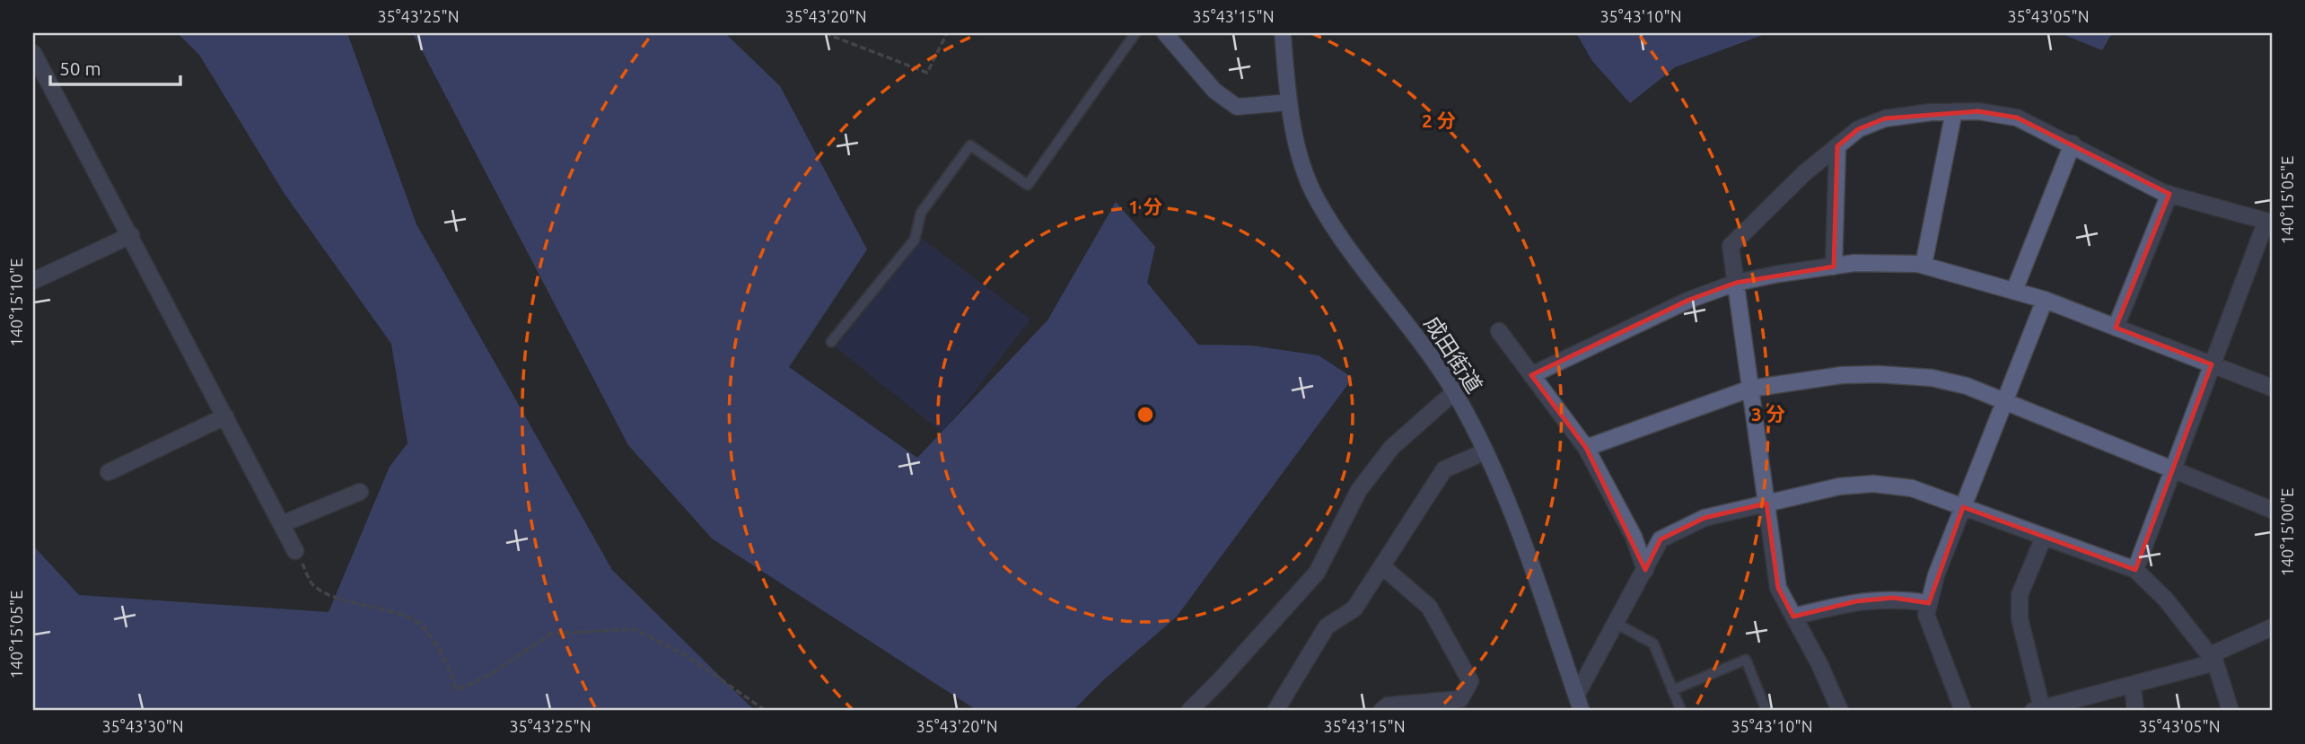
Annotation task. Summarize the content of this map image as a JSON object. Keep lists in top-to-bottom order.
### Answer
{
  "streets": {
    "street": ["成田街道"]
  },
  "scale_bar": "50 m",
  "coordinates": [
    "35°43'25\"N",
    "35°43'20\"N",
    "35°43'15\"N",
    "35°43'10\"N",
    "35°43'05\"N",
    "140°15'05\"E",
    "140°15'10\"E",
    "140°15'00\"E",
    "35°43'30\"N"
  ],
  "rings": ["2 分", "1 分", "3 分"]
}
